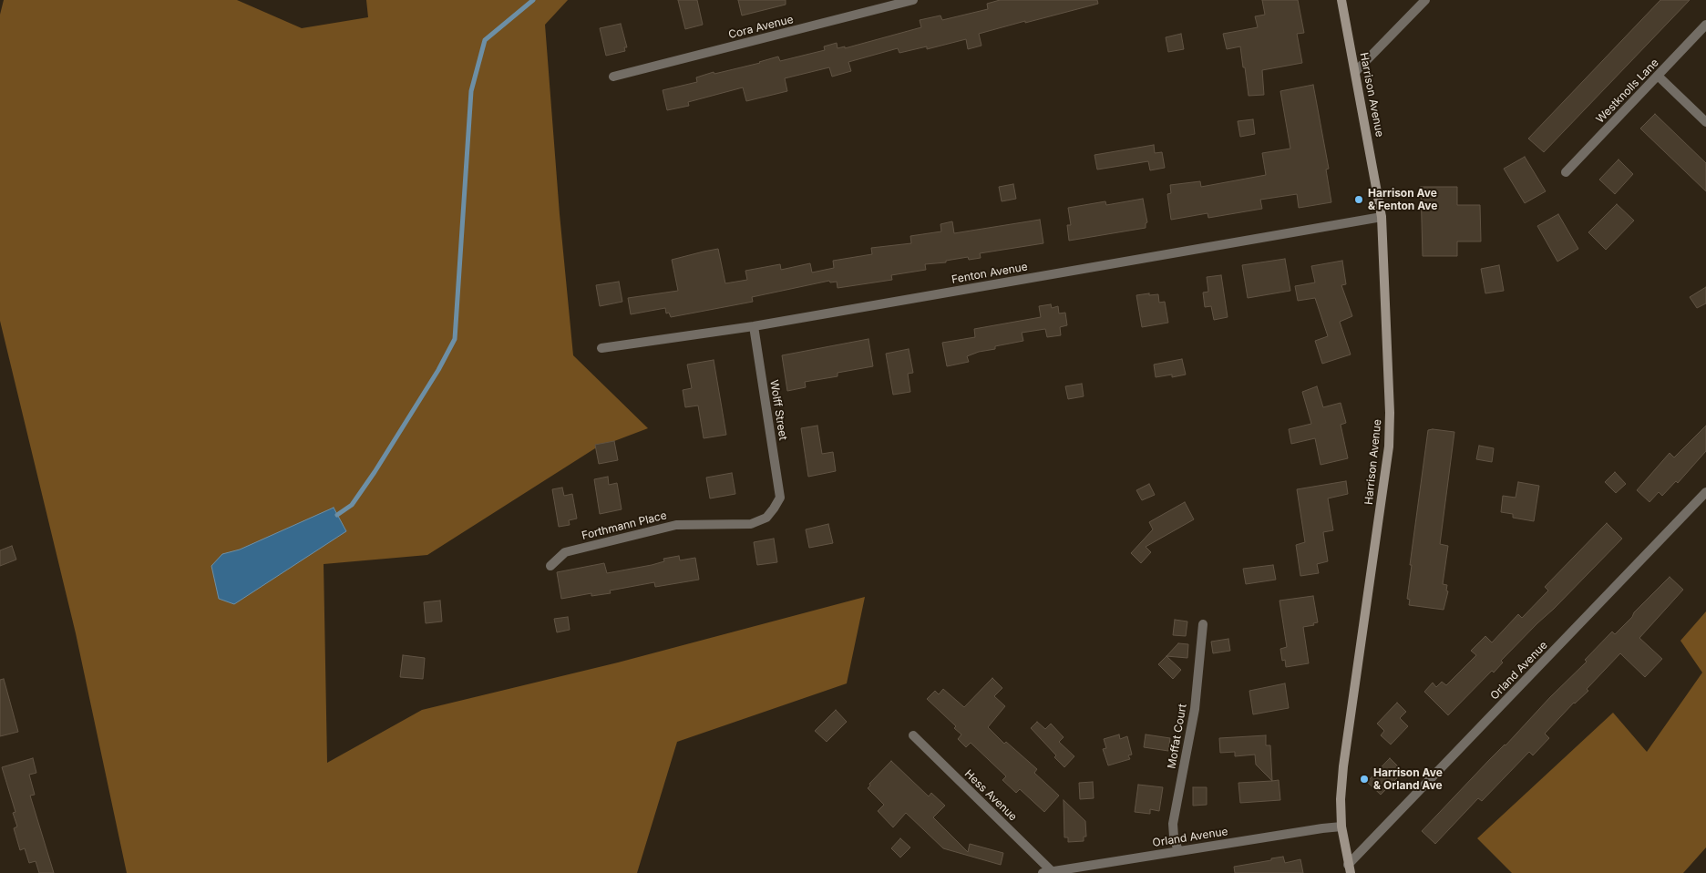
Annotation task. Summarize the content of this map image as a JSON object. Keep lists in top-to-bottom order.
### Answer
{
  "streets": {
    "main road": ["Harrison Avenue"],
    "street": [
      "Cora Avenue",
      "Westknolls Lane",
      "Fenton Avenue",
      "Wolff Street",
      "Forthmann Place",
      "Orland Avenue",
      "Moffat Court",
      "Hess Avenue"
    ]
  },
  "crossings": [
    ["Harrison Avenue", "Fenton Avenue"],
    ["Harrison Avenue", "Orland Avenue"],
    ["Fenton Avenue", "Wolff Street"],
    ["Wolff Street", "Forthmann Place"],
    ["Orland Avenue", "Moffat Court"],
    ["Orland Avenue", "Hess Avenue"]
  ],
  "places": ["Harrison Ave & Fenton Ave", "Harrison Ave & Orland Ave"]
}
